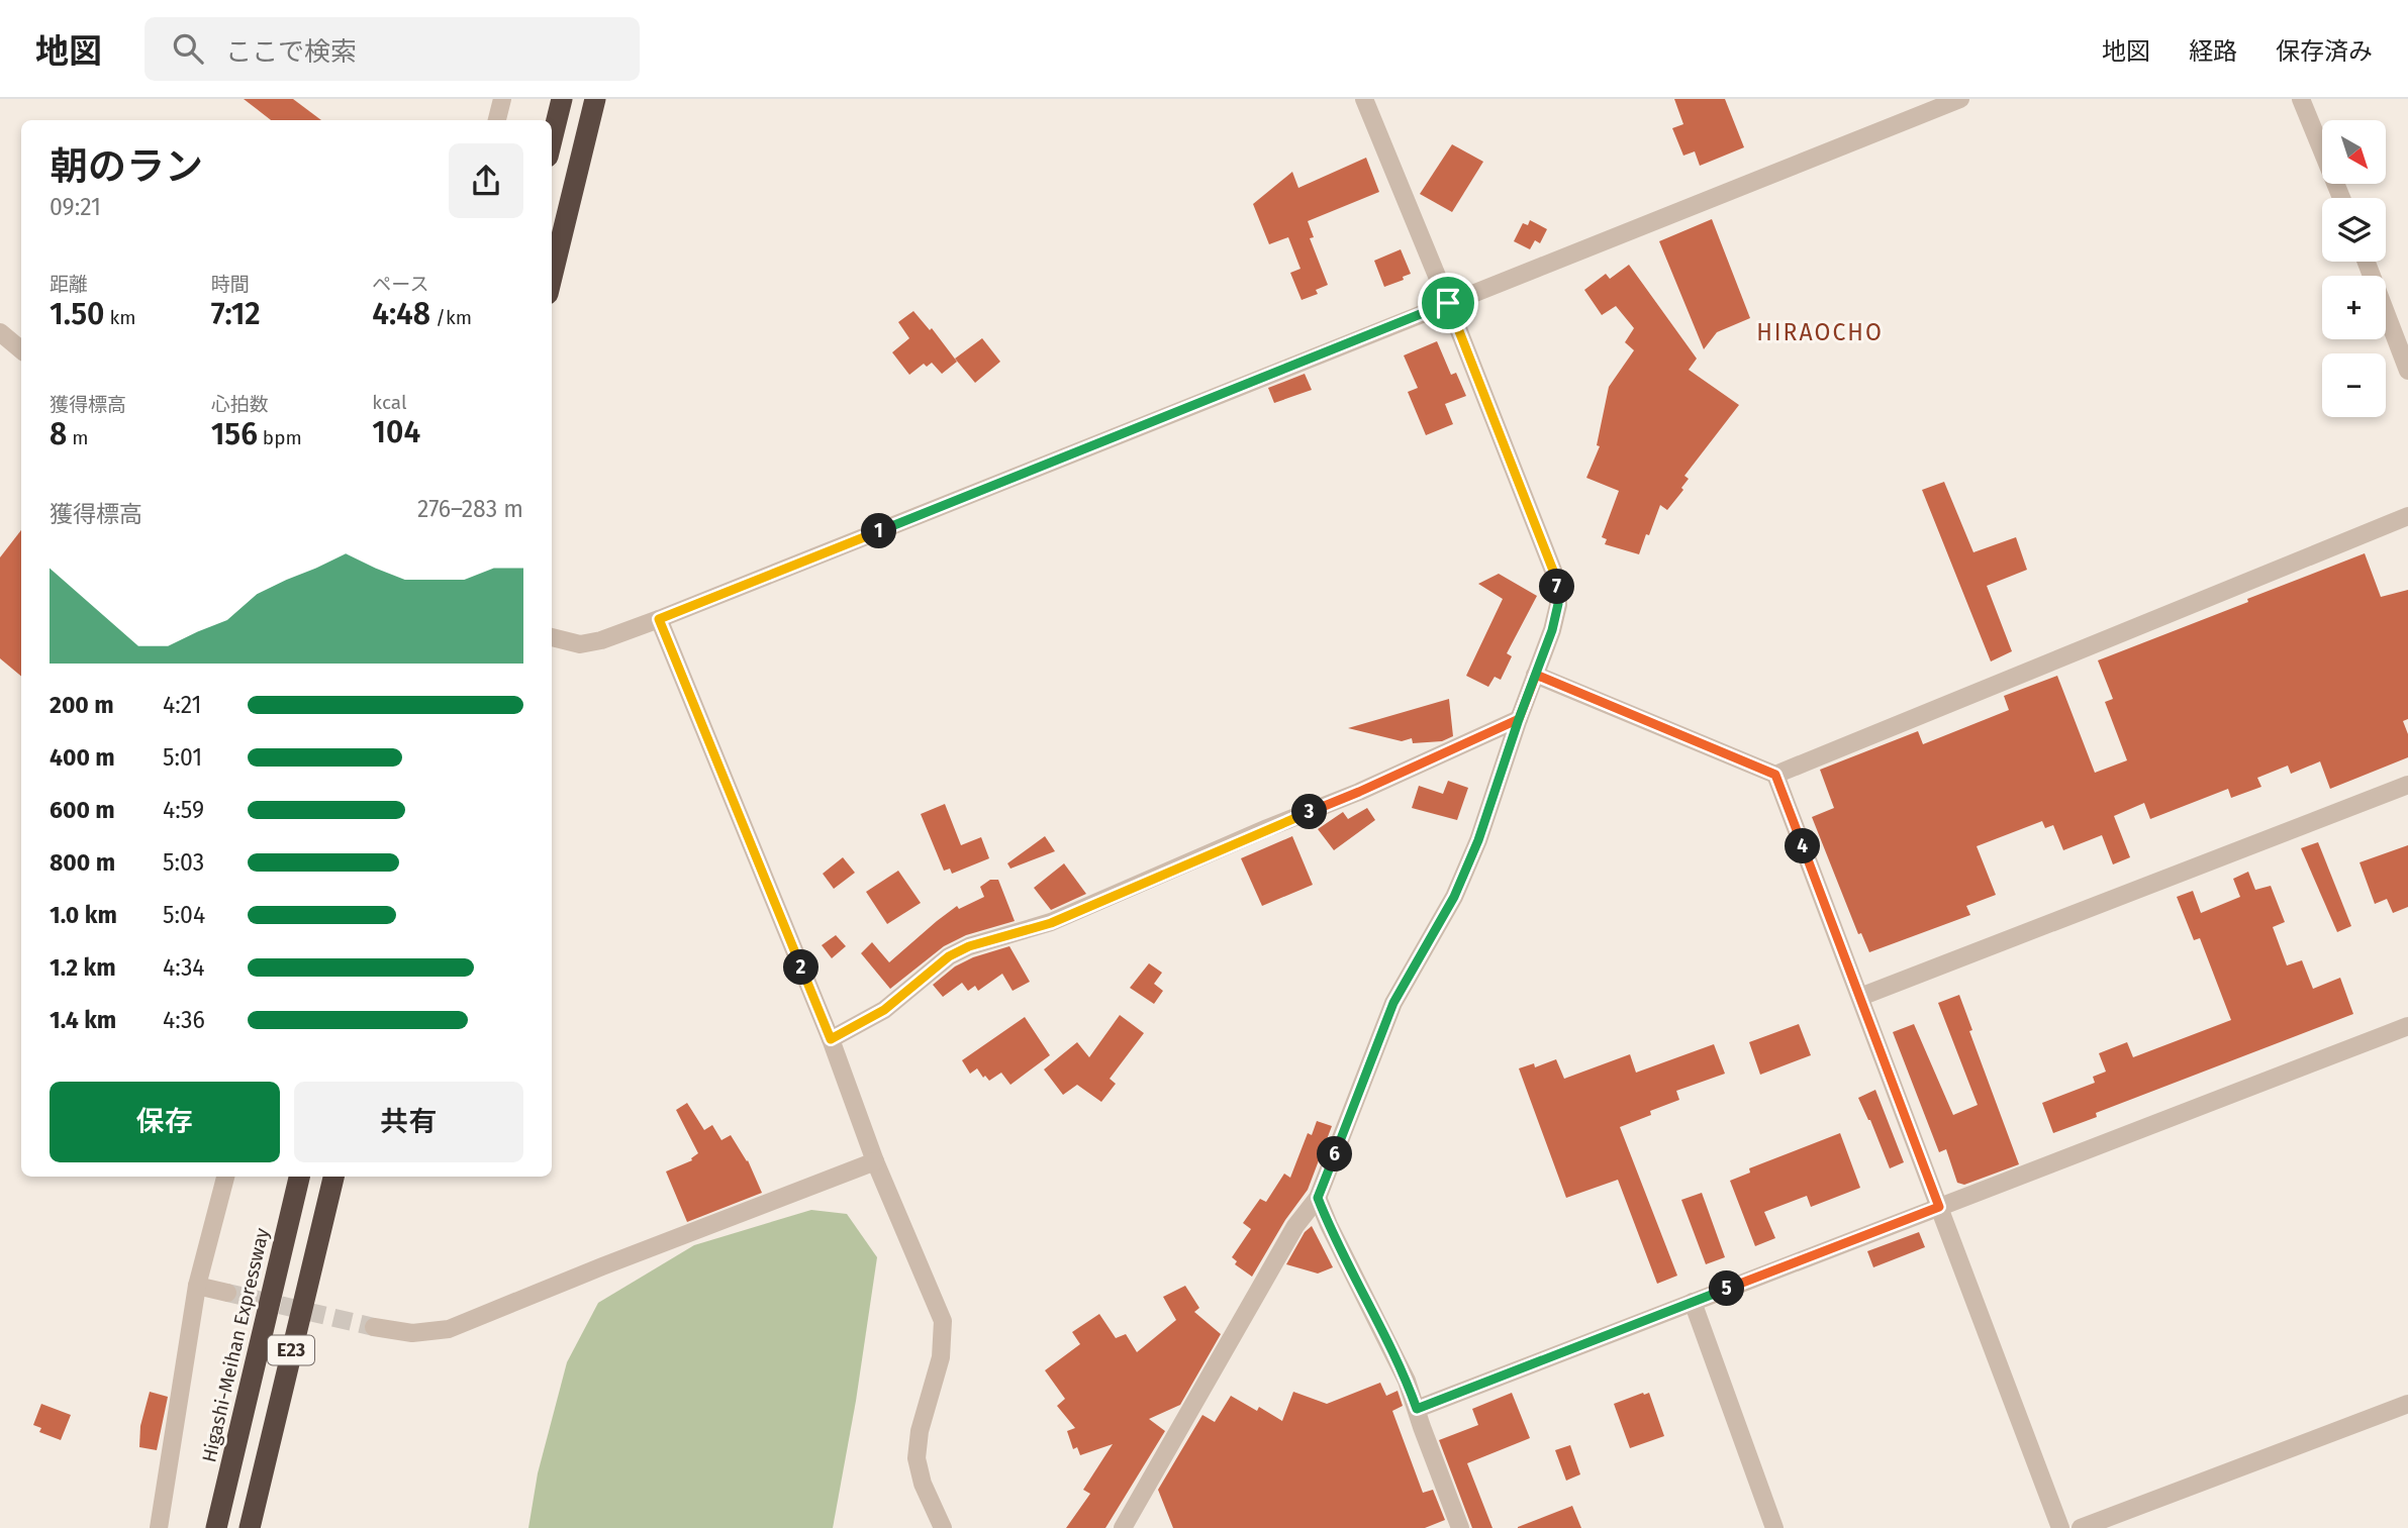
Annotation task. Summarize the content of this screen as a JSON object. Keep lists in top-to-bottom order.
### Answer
{
  "streets": {
    "highway": ["Higashi-Meihan Expressway", "E23"]
  },
  "districts": ["HIRAOCHO"],
  "north": "bottom right",
  "page": {
    "header": "地図",
    "search": "ここで検索",
    "nav": ["地図", "経路", "保存済み"],
    "map_buttons": ["+", "−"],
    "heading": ["朝のラン", "09:21"],
    "stats": [
      ["距離", "1.50 km"],
      ["時間", "7:12"],
      ["ペース", "4:48 /km"],
      ["獲得標高", "8 m"],
      ["心拍数", "156 bpm"],
      ["kcal", "104"]
    ],
    "chart": ["獲得標高", "276–283 m"],
    "pins": [
      "1",
      "7",
      "3",
      "4",
      "2",
      "6",
      "5"
    ],
    "list": [
      {
        "name": "200 m",
        "note": "4:21"
      },
      {
        "name": "400 m",
        "note": "5:01"
      },
      {
        "name": "600 m",
        "note": "4:59"
      },
      {
        "name": "800 m",
        "note": "5:03"
      },
      {
        "name": "1.0 km",
        "note": "5:04"
      },
      {
        "name": "1.2 km",
        "note": "4:34"
      },
      {
        "name": "1.4 km",
        "note": "4:36"
      }
    ],
    "buttons": ["保存", "共有"]
  }
}
